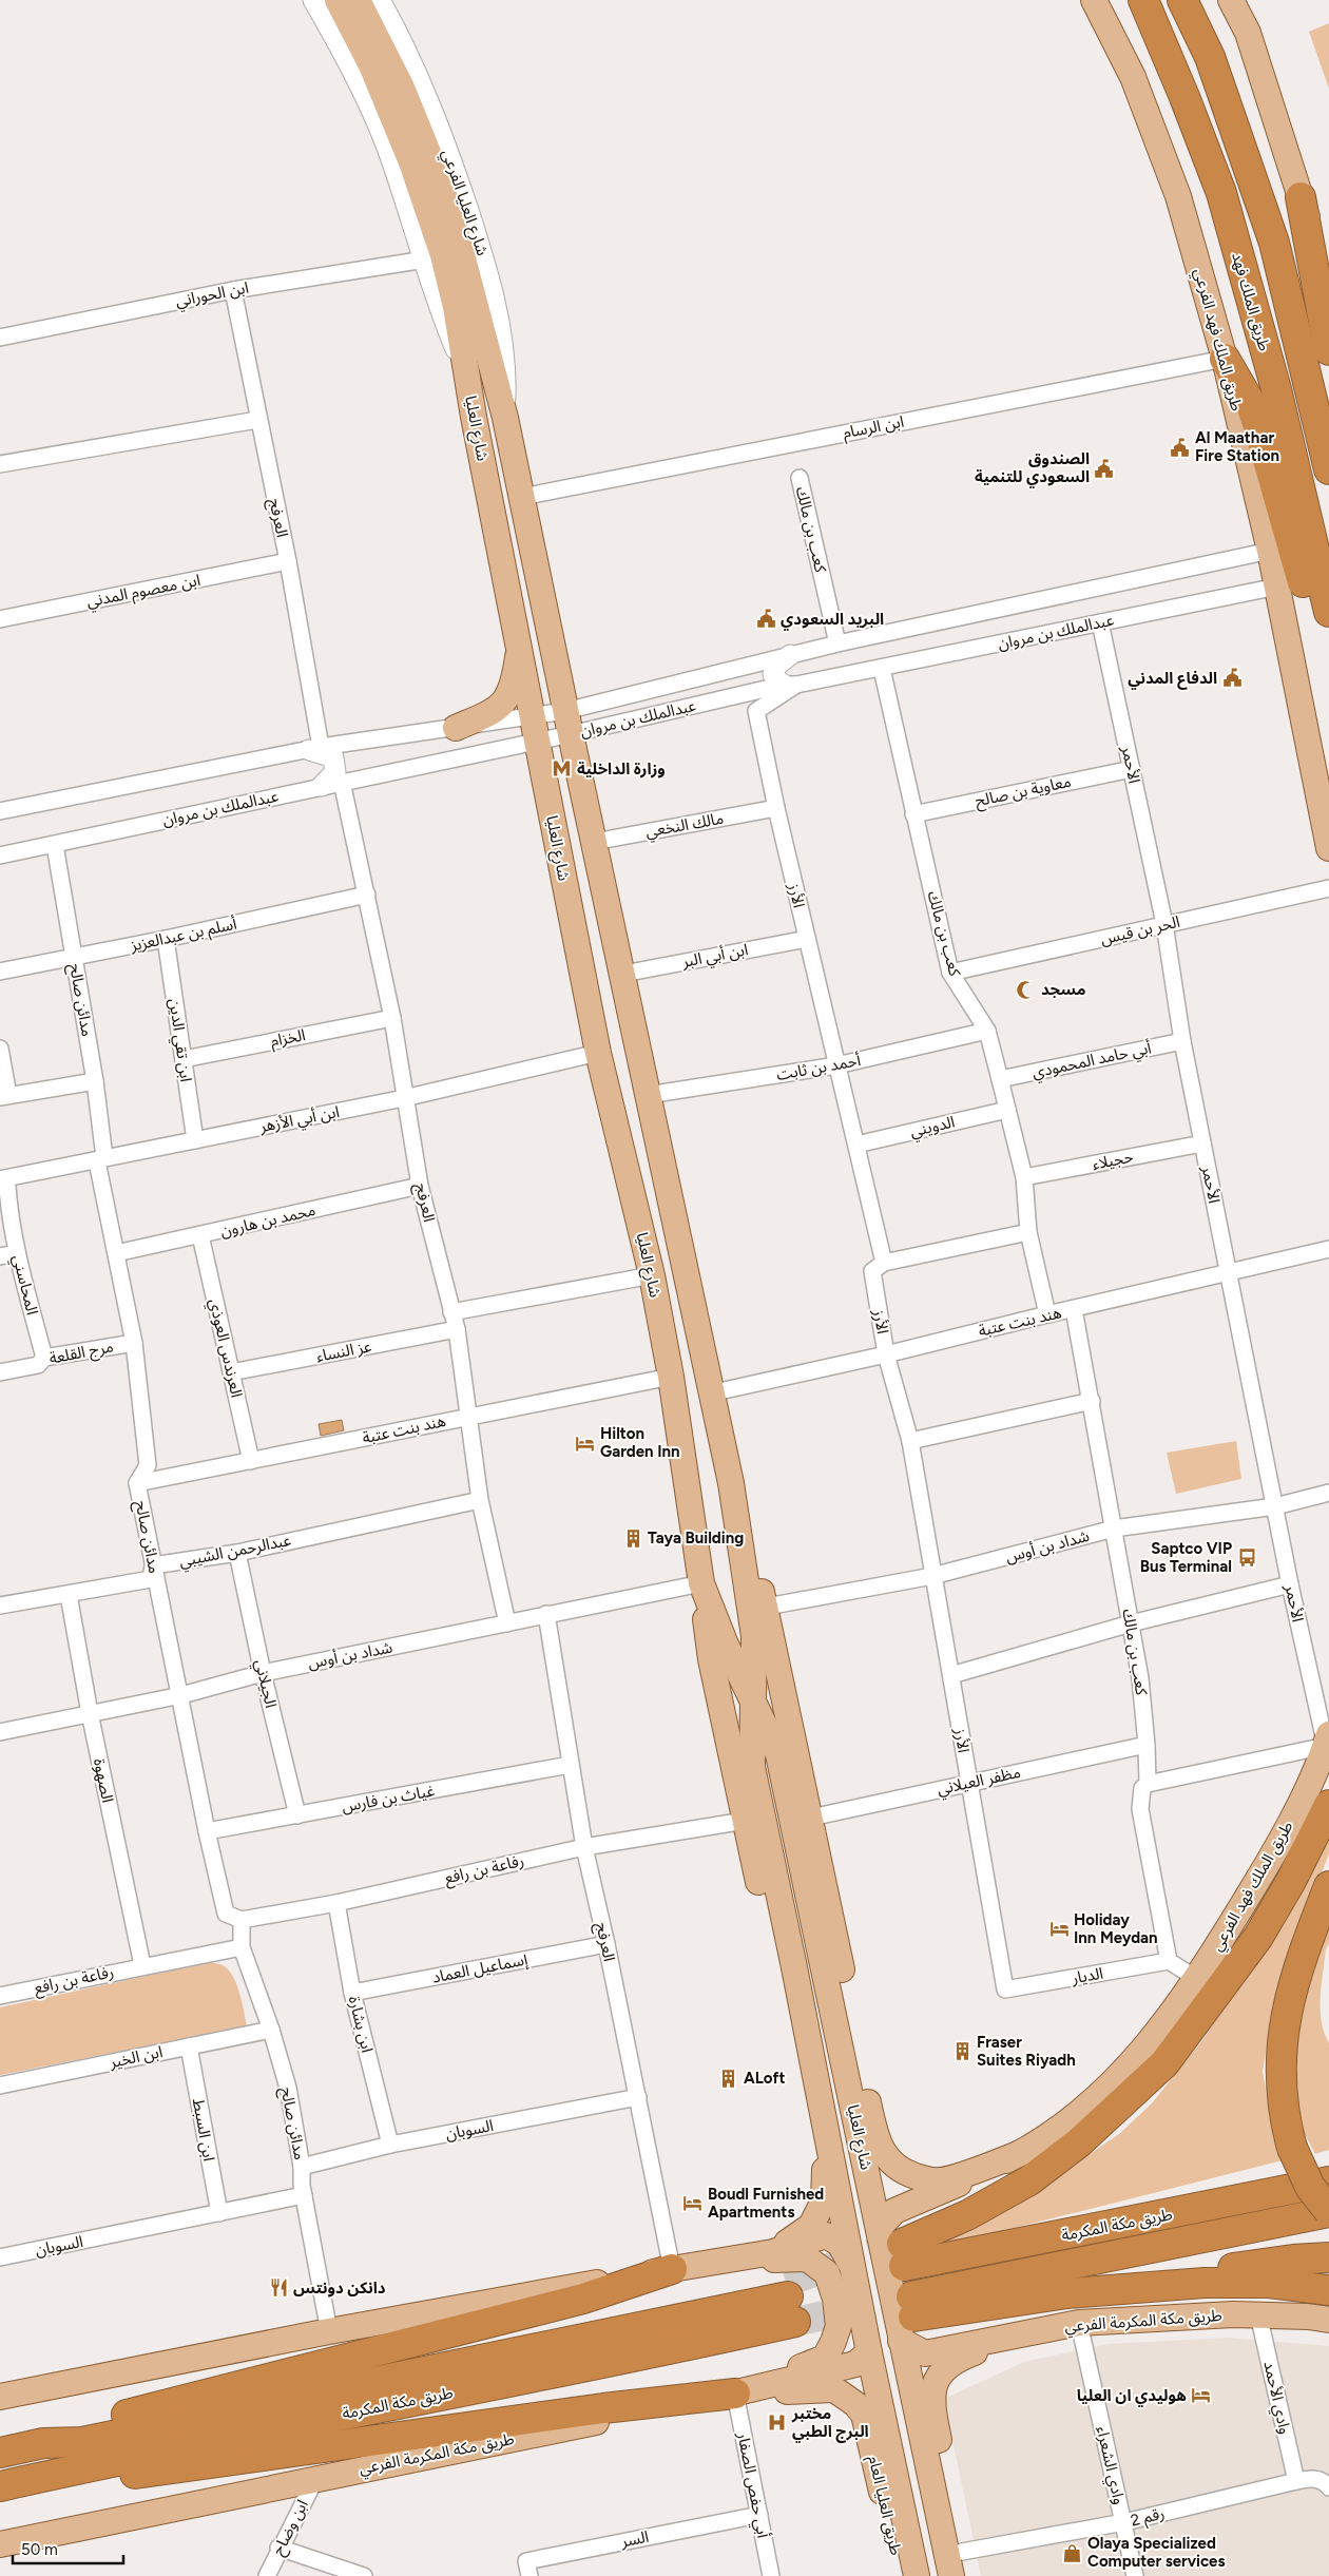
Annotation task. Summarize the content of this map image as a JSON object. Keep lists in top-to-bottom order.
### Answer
{
  "streets": {
    "highway": ["طريق الملك فهد", "طريق مكة المكرمة"],
    "main road": [
      "طريق الملك فهد الفرعي",
      "شارع العليا",
      "طريق مكة المكرمة الفرعي",
      "طريق العليا العام"
    ],
    "street": [
      "شارع العليا الفرعي",
      "ابن الحوراني",
      "ابن الرسام",
      "العرفج",
      "كعب بن مالك",
      "ابن معصوم المدني",
      "عبدالملك بن مروان",
      "الأحمر",
      "معاوية بن صالح",
      "مالك النخعي",
      "الأرز",
      "الحر بن قيس",
      "أسلم بن عبدالعزيز",
      "ابن أبي البر",
      "مدائن صالح",
      "الخزام",
      "ابن تقي الدين",
      "أبي حامد المحمودي",
      "أحمد بن ثابت",
      "ابن أبي الأزهر",
      "الدويني",
      "حجيلاء",
      "محمد بن هارون",
      "المحاسني",
      "هند بنت عتبة",
      "العرندس العوذي",
      "عز النساء",
      "مرج القلعة",
      "شداد بن أوس",
      "عبدالرحمن الشيبي",
      "الجيلاني",
      "الصهوة",
      "مظفر العيلاني",
      "غياث بن فارس",
      "رفاعة بن رافع",
      "إسماعيل العماد",
      "الديار",
      "ابن بشارة",
      "ابن الخير",
      "ابن السبط",
      "السوبان",
      "وادي الأحمد",
      "وادي الشعراء",
      "أبي حفص الصفار",
      "رقم 2",
      "ابن وضاح",
      "السر"
    ]
  },
  "crossings": [
    ["شارع العليا الفرعي", "شارع العليا"],
    ["ابن الحوراني", "العرفج"],
    ["طريق الملك فهد الفرعي", "ابن الرسام"],
    ["طريق الملك فهد الفرعي", "عبدالملك بن مروان"],
    ["طريق الملك فهد الفرعي", "الأحمر"],
    ["ابن الرسام", "شارع العليا"],
    ["شارع العليا", "عبدالملك بن مروان"],
    ["شارع العليا", "مالك النخعي"],
    ["شارع العليا", "ابن أبي البر"],
    ["شارع العليا", "أحمد بن ثابت"],
    ["شارع العليا", "ابن أبي الأزهر"],
    ["شارع العليا", "هند بنت عتبة"],
    ["شارع العليا", "شداد بن أوس"],
    ["شارع العليا", "طريق مكة المكرمة"],
    ["شارع العليا", "طريق مكة المكرمة الفرعي"],
    ["العرفج", "ابن معصوم المدني"],
    ["العرفج", "عبدالملك بن مروان"],
    ["العرفج", "أسلم بن عبدالعزيز"],
    ["العرفج", "الخزام"],
    ["العرفج", "ابن أبي الأزهر"],
    ["العرفج", "محمد بن هارون"],
    ["العرفج", "هند بنت عتبة"],
    ["العرفج", "عز النساء"],
    ["العرفج", "شداد بن أوس"],
    ["العرفج", "عبدالرحمن الشيبي"],
    ["العرفج", "غياث بن فارس"],
    ["العرفج", "رفاعة بن رافع"],
    ["العرفج", "إسماعيل العماد"],
    ["العرفج", "السوبان"],
    ["كعب بن مالك", "عبدالملك بن مروان"],
    ["كعب بن مالك", "معاوية بن صالح"],
    ["كعب بن مالك", "الحر بن قيس"],
    ["كعب بن مالك", "أبي حامد المحمودي"],
    ["كعب بن مالك", "أحمد بن ثابت"],
    ["كعب بن مالك", "الدويني"],
    ["كعب بن مالك", "حجيلاء"],
    ["كعب بن مالك", "هند بنت عتبة"],
    ["كعب بن مالك", "شداد بن أوس"],
    ["كعب بن مالك", "مظفر العيلاني"],
    ["كعب بن مالك", "الديار"],
    ["عبدالملك بن مروان", "الأحمر"],
    ["عبدالملك بن مروان", "الأرز"],
    ["عبدالملك بن مروان", "مدائن صالح"],
    ["الأحمر", "معاوية بن صالح"],
    ["الأحمر", "الحر بن قيس"],
    ["الأحمر", "أبي حامد المحمودي"],
    ["الأحمر", "حجيلاء"],
    ["الأحمر", "هند بنت عتبة"],
    ["الأحمر", "شداد بن أوس"],
    ["مالك النخعي", "الأرز"],
    ["الأرز", "ابن أبي البر"],
    ["الأرز", "أحمد بن ثابت"],
    ["الأرز", "الدويني"],
    ["الأرز", "هند بنت عتبة"],
    ["الأرز", "شداد بن أوس"],
    ["الأرز", "مظفر العيلاني"],
    ["الأرز", "الديار"],
    ["أسلم بن عبدالعزيز", "مدائن صالح"],
    ["أسلم بن عبدالعزيز", "ابن تقي الدين"],
    ["مدائن صالح", "ابن أبي الأزهر"],
    ["مدائن صالح", "محمد بن هارون"],
    ["مدائن صالح", "هند بنت عتبة"],
    ["مدائن صالح", "مرج القلعة"],
    ["مدائن صالح", "شداد بن أوس"],
    ["مدائن صالح", "عبدالرحمن الشيبي"],
    ["مدائن صالح", "غياث بن فارس"],
    ["مدائن صالح", "رفاعة بن رافع"],
    ["مدائن صالح", "ابن الخير"],
    ["مدائن صالح", "السوبان"],
    ["الخزام", "ابن تقي الدين"],
    ["ابن تقي الدين", "ابن أبي الأزهر"],
    ["ابن أبي الأزهر", "المحاسني"],
    ["محمد بن هارون", "العرندس العوذي"],
    ["المحاسني", "مرج القلعة"],
    ["هند بنت عتبة", "العرندس العوذي"],
    ["العرندس العوذي", "عز النساء"],
    ["شداد بن أوس", "الجيلاني"],
    ["شداد بن أوس", "الصهوة"],
    ["عبدالرحمن الشيبي", "الجيلاني"],
    ["الجيلاني", "غياث بن فارس"],
    ["الصهوة", "رفاعة بن رافع"],
    ["رفاعة بن رافع", "ابن بشارة"],
    ["إسماعيل العماد", "ابن بشارة"],
    ["ابن بشارة", "السوبان"],
    ["ابن الخير", "ابن السبط"],
    ["ابن السبط", "السوبان"],
    ["طريق مكة المكرمة", "طريق مكة المكرمة الفرعي"],
    ["طريق مكة المكرمة الفرعي", "وادي الأحمد"],
    ["طريق مكة المكرمة الفرعي", "وادي الشعراء"],
    ["طريق مكة المكرمة الفرعي", "أبي حفص الصفار"],
    ["طريق مكة المكرمة الفرعي", "طريق العليا العام"],
    ["طريق مكة المكرمة الفرعي", "ابن وضاح"],
    ["وادي الأحمد", "رقم 2"],
    ["وادي الشعراء", "رقم 2"],
    ["أبي حفص الصفار", "طريق العليا العام"],
    ["أبي حفص الصفار", "السر"]
  ],
  "places": {
    "public building": [
      "Al Maathar Fire Station",
      "الصندوق السعودي للتنمية",
      "البريد السعودي",
      "الدفاع المدني"
    ],
    "metro station": ["وزارة الداخلية"],
    "mosque": ["مسجد"],
    "hotel": [
      "Hilton Garden Inn",
      "Holiday Inn Meydan",
      "Boudl Furnished Apartments",
      "هوليدي ان العليا"
    ],
    "building": ["Taya Building", "Fraser Suites Riyadh", "ALoft"],
    "bus stop": ["Saptco VIP Bus Terminal"],
    "restaurant": ["دانكن دونتس"],
    "hospital": ["مختبر البرج الطبي"],
    "shop": ["Olaya Specialized Computer services"]
  },
  "scale_bar": "50 m"
}
